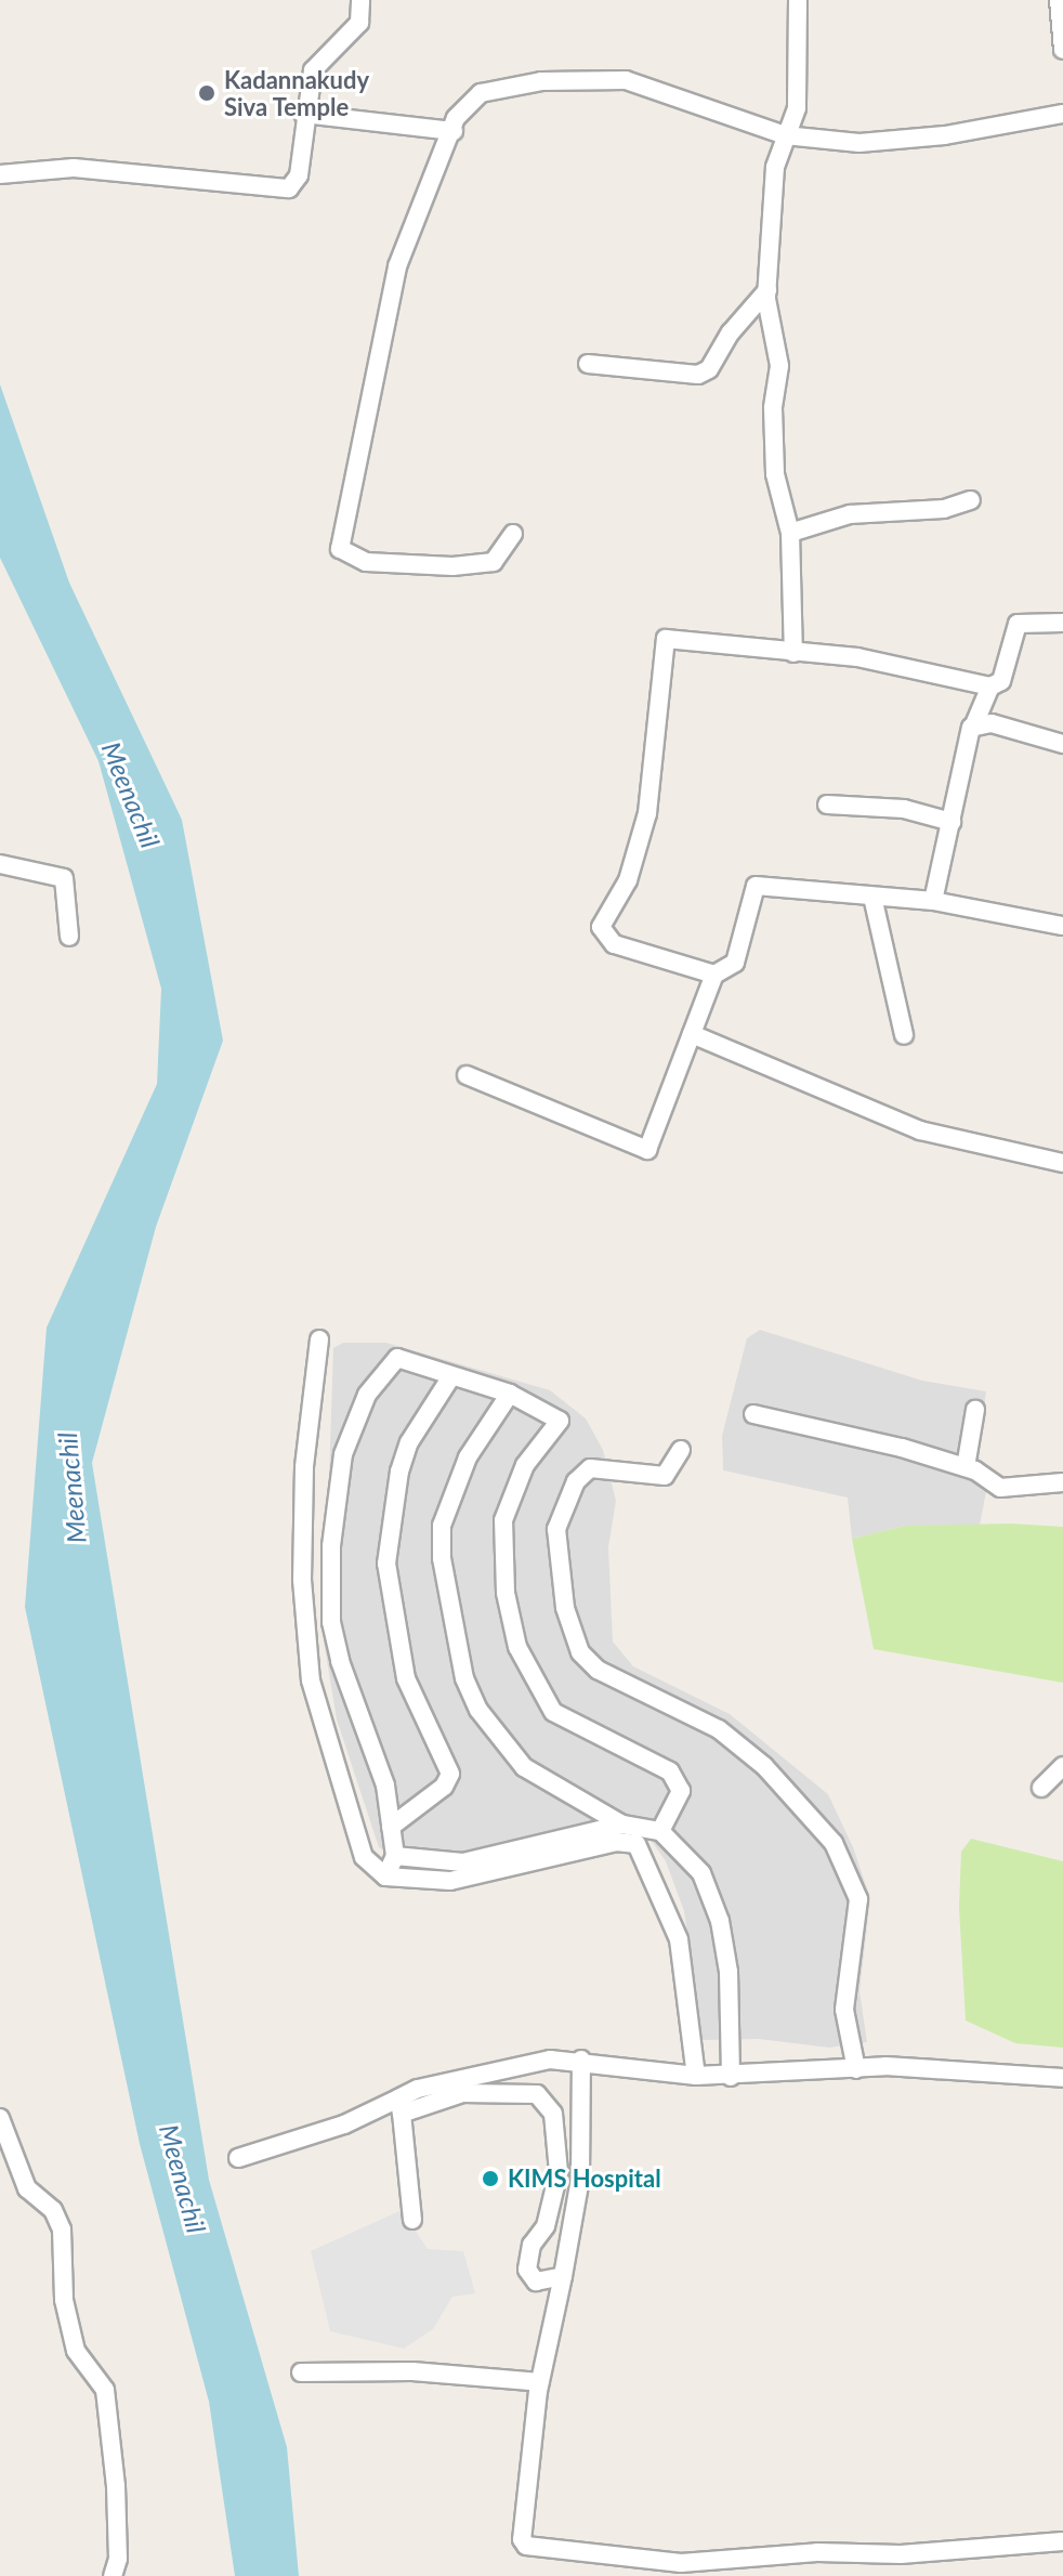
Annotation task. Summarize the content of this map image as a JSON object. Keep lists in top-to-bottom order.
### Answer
{
  "water": ["Meenachil"],
  "places": ["Kadannakudy Siva Temple", "KIMS Hospital"]
}
